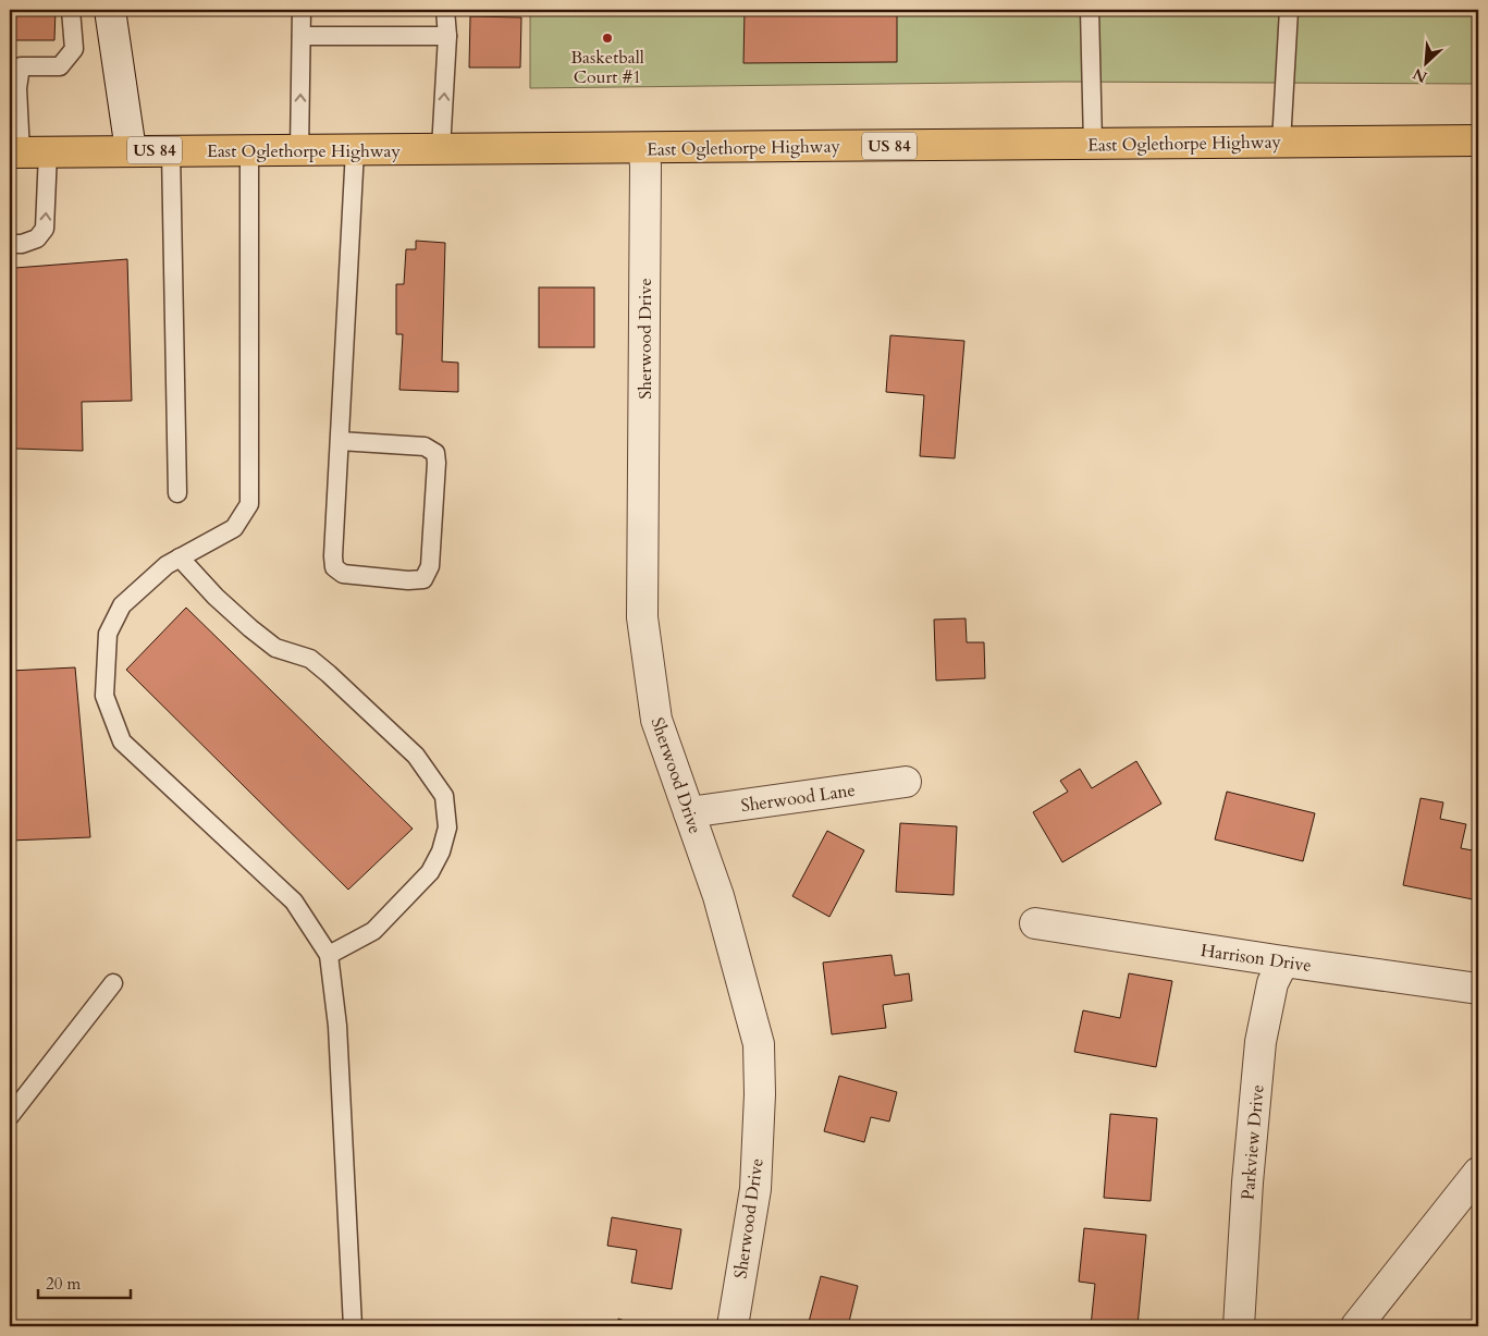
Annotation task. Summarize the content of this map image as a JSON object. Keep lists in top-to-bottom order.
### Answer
{
  "streets": {
    "highway": ["East Oglethorpe Highway", "US 84"],
    "street": [
      "Sherwood Drive",
      "Sherwood Lane",
      "Harrison Drive",
      "Parkview Drive"
    ]
  },
  "crossings": [
    ["East Oglethorpe Highway", "Sherwood Drive"],
    ["Sherwood Drive", "Sherwood Lane"],
    ["Harrison Drive", "Parkview Drive"]
  ],
  "places": ["Basketball Court #1"],
  "scale_bar": "20 m",
  "north": "bottom left"
}
